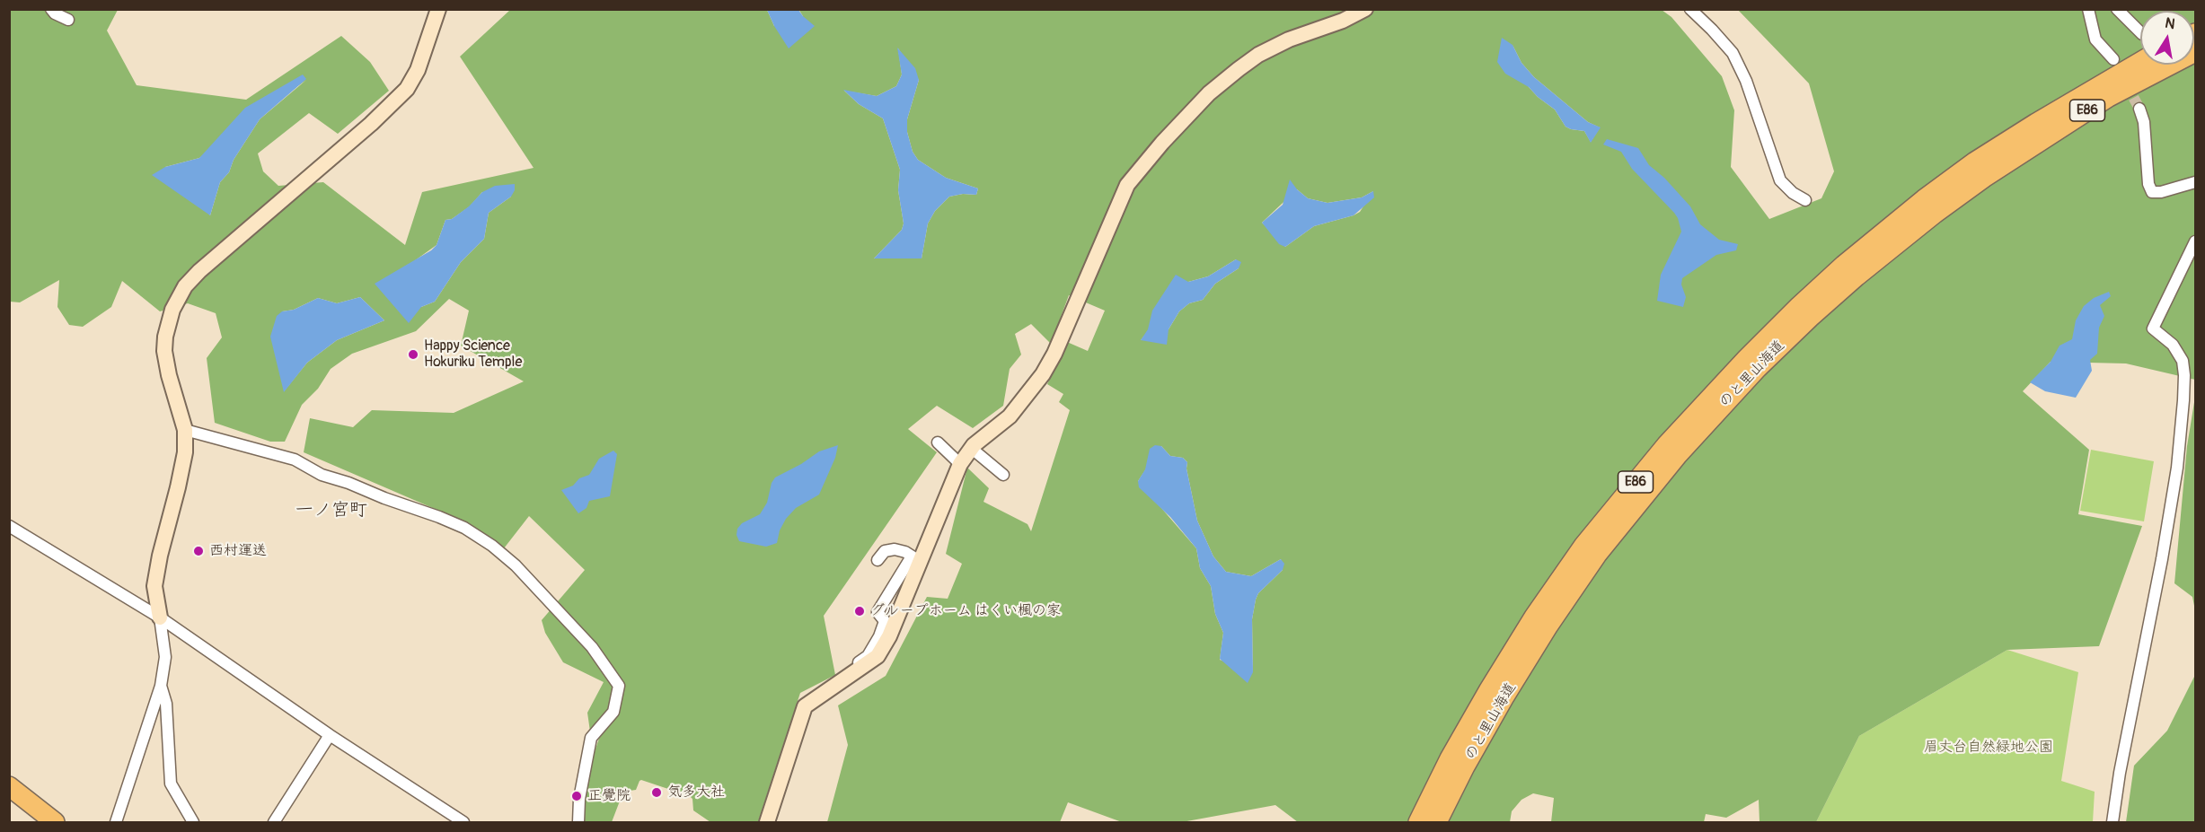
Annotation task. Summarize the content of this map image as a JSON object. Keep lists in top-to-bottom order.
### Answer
{
  "streets": {
    "highway": ["E86", "のと里山海道"]
  },
  "districts": ["一ノ宮町"],
  "parks": ["眉丈台自然緑地公園"],
  "places": [
    "Happy Science Hokuriku Temple",
    "西村運送",
    "グループホーム はくい楓の家",
    "気多大社",
    "正覺院"
  ],
  "north": "top"
}
